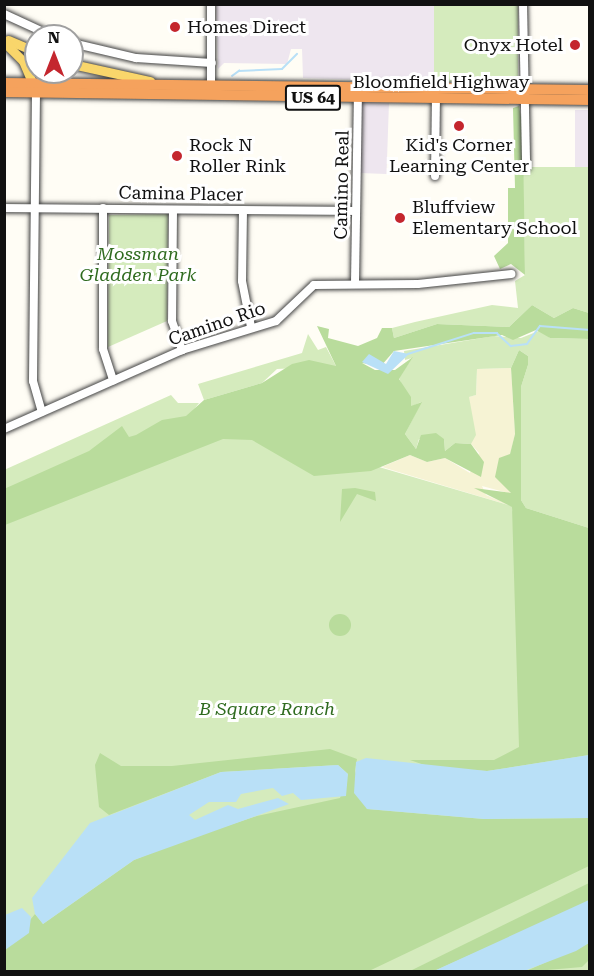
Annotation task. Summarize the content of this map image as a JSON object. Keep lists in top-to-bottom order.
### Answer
{
  "streets": {
    "highway": ["Bloomfield Highway", "US 64"],
    "street": ["Camino Real", "Camina Placer", "Camino Rio"]
  },
  "crossings": [
    ["Bloomfield Highway", "Camino Real"],
    ["Camino Real", "Camina Placer"],
    ["Camino Real", "Camino Rio"]
  ],
  "parks": ["Mossman Gladden Park", "B Square Ranch"],
  "places": [
    "Homes Direct",
    "Onyx Hotel",
    "Kid's Corner Learning Center",
    "Rock N Roller Rink",
    "Bluffview Elementary School"
  ],
  "north": "top"
}
